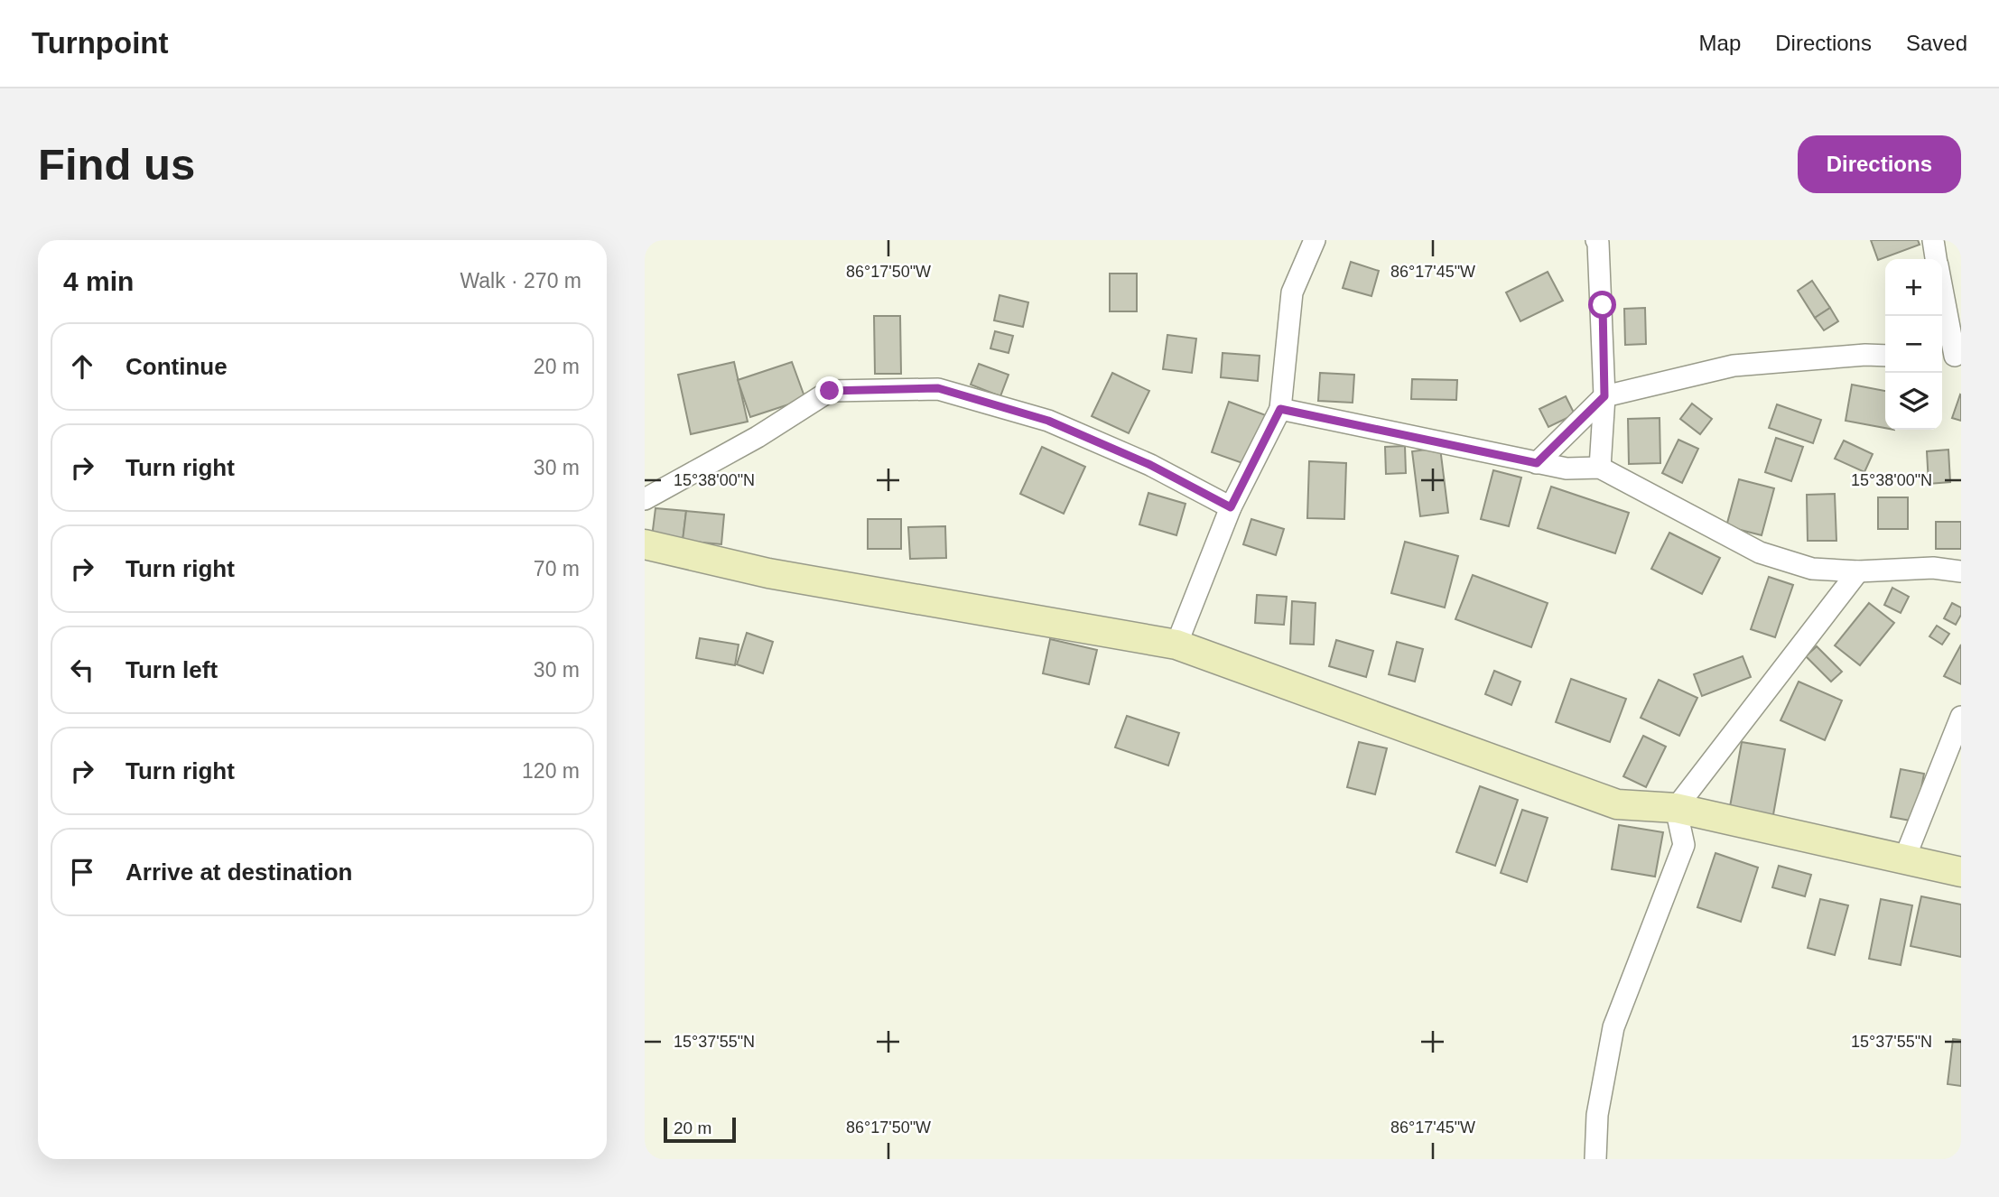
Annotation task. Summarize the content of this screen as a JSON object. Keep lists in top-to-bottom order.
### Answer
{
  "scale_bar": "20 m",
  "page": {
    "header": "Turnpoint",
    "nav": ["Map", "Directions", "Saved"],
    "buttons": "Directions",
    "title": "Find us",
    "heading": ["4 min", "Walk · 270 m"],
    "map_buttons": ["+", "−"],
    "list": [
      ["Continue", "20 m"],
      ["Turn right", "30 m"],
      ["Turn right", "70 m"],
      ["Turn left", "30 m"],
      ["Turn right", "120 m"],
      "Arrive at destination"
    ],
    "scale": "20 m"
  },
  "coordinates": [
    "86°17'50\"W",
    "86°17'45\"W",
    "15°38'00\"N",
    "15°37'55\"N"
  ]
}
